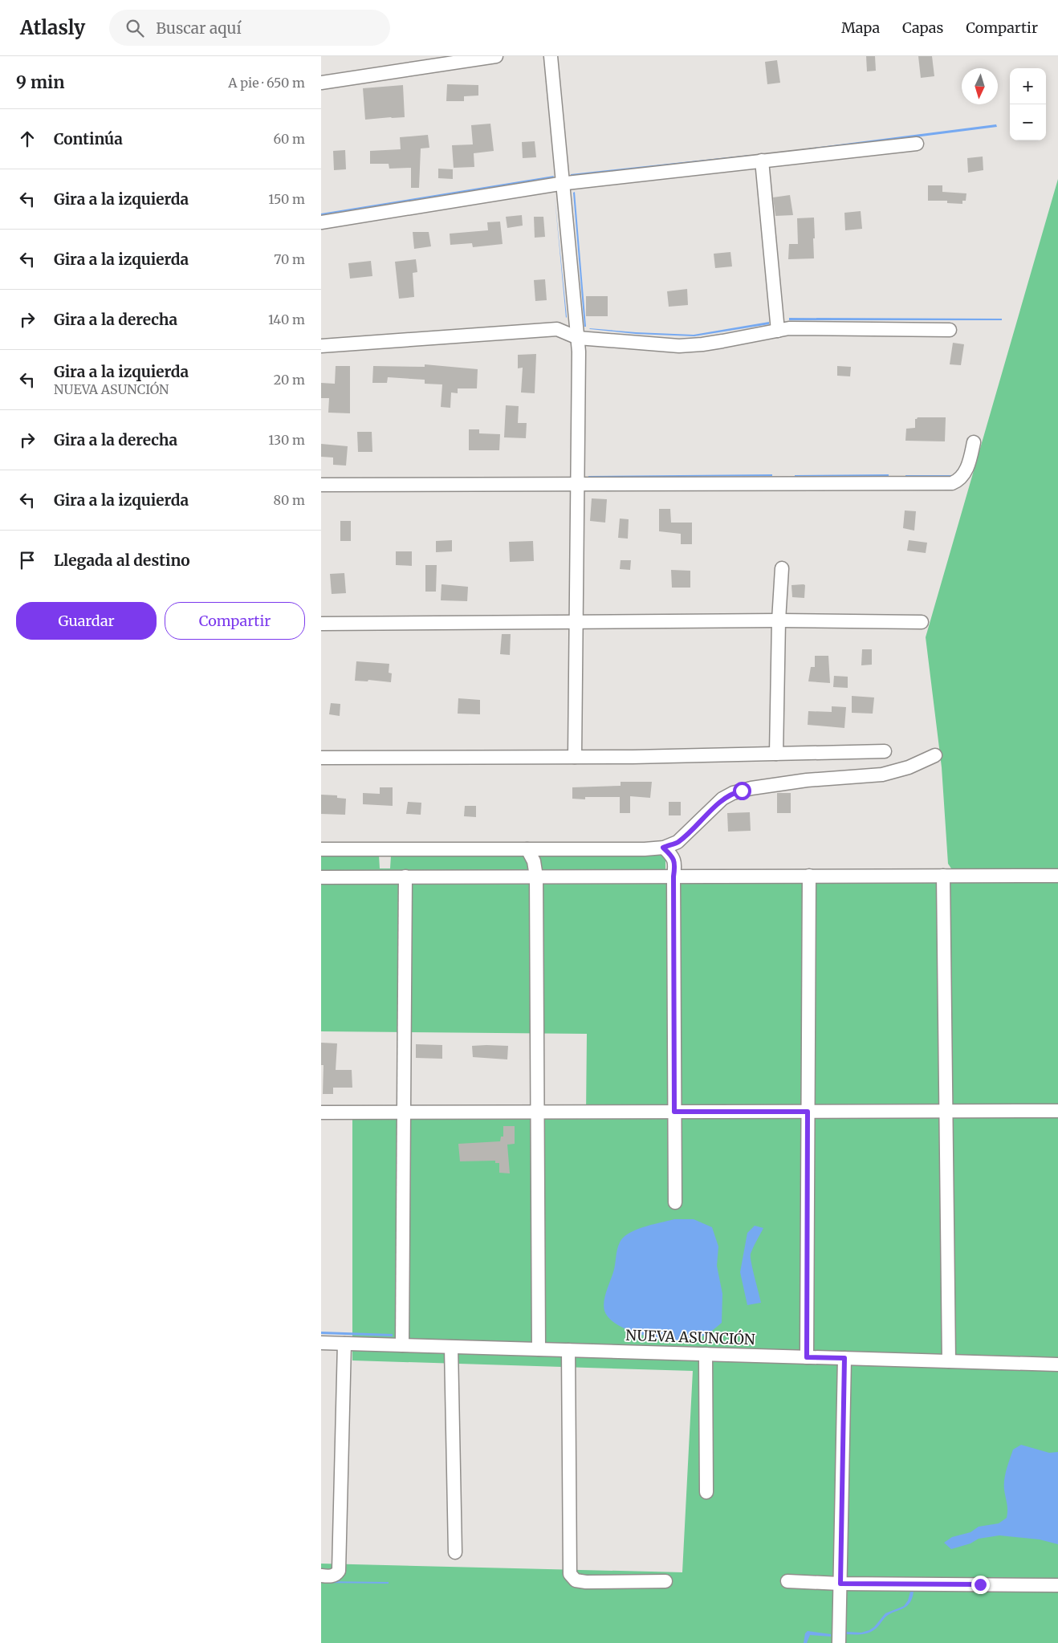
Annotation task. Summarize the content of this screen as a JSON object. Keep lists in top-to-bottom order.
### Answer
{
  "streets": {
    "street": ["NUEVA ASUNCIÓN"]
  },
  "north": "bottom",
  "page": {
    "header": "Atlasly",
    "search": "Buscar aquí",
    "nav": ["Mapa", "Capas", "Compartir"],
    "heading": ["9 min", "A pie · 650 m"],
    "map_buttons": ["+", "−"],
    "list": [
      ["Continúa", "60 m"],
      ["Gira a la izquierda", "150 m"],
      ["Gira a la izquierda", "70 m"],
      ["Gira a la derecha", "140 m"],
      ["Gira a la izquierda", "NUEVA ASUNCIÓN", "20 m"],
      ["Gira a la derecha", "130 m"],
      ["Gira a la izquierda", "80 m"],
      "Llegada al destino"
    ],
    "buttons": ["Guardar", "Compartir"]
  }
}
